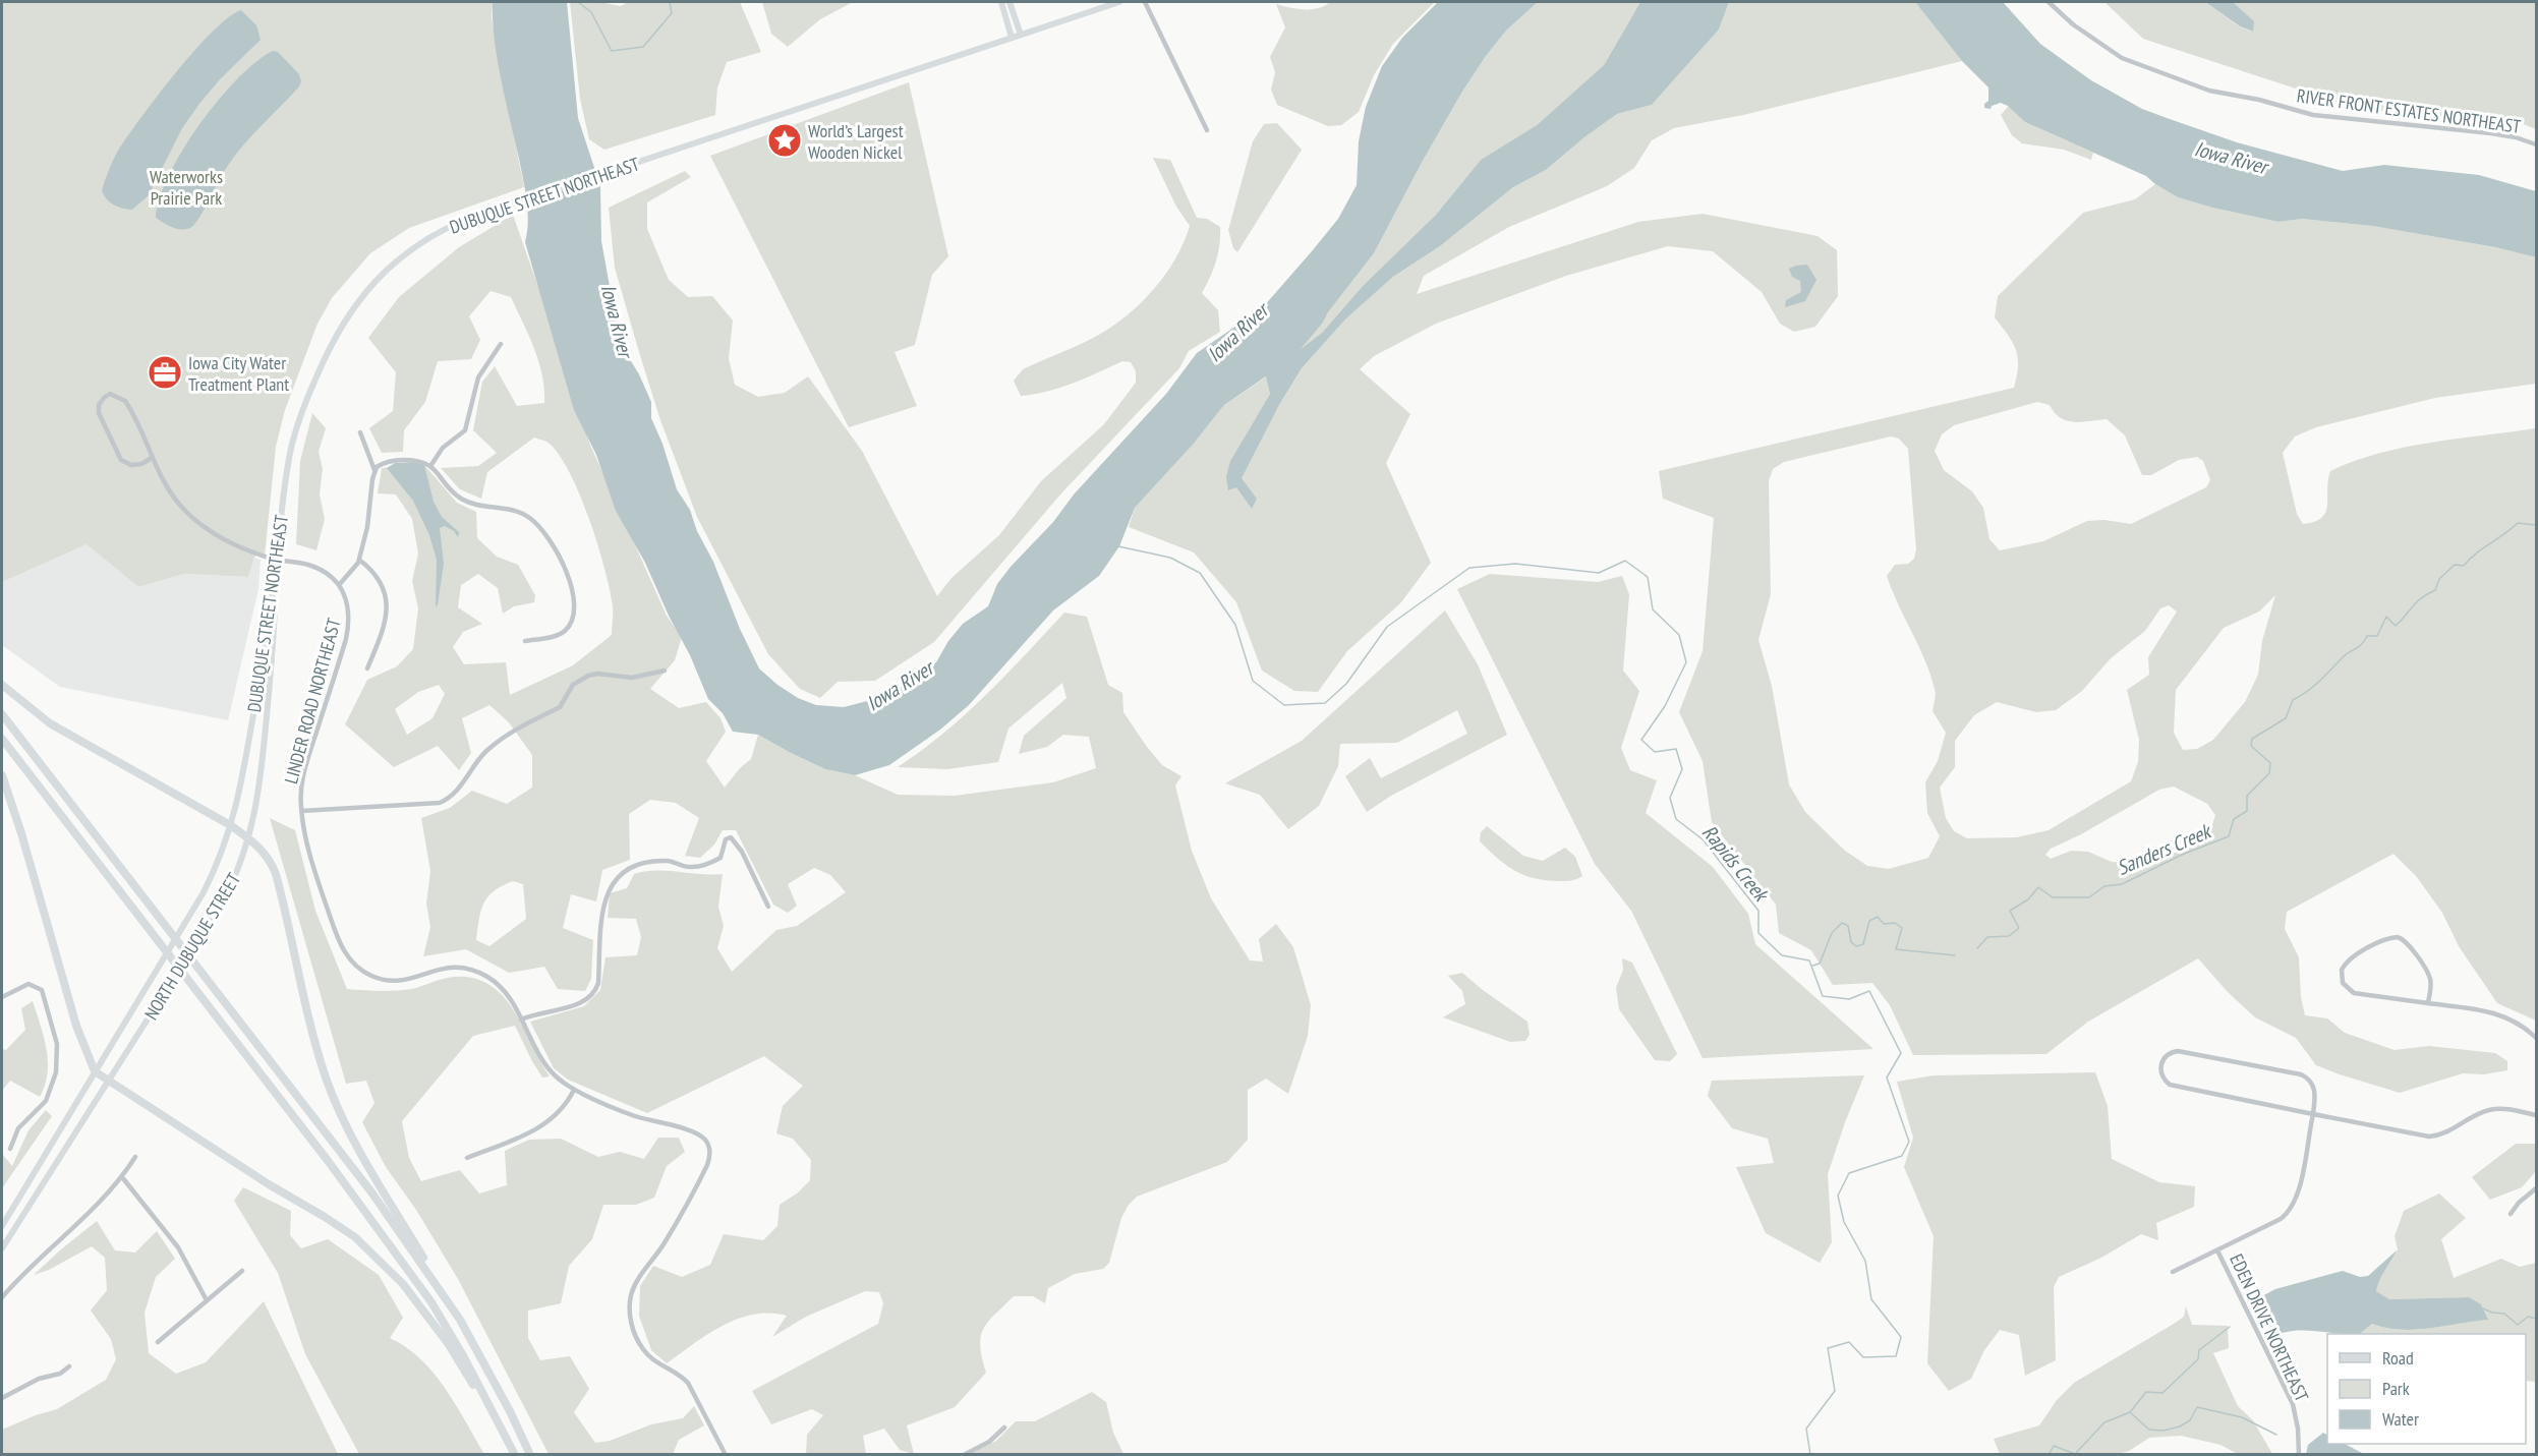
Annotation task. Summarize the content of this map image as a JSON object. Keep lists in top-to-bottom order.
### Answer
{
  "streets": {
    "main road": ["DUBUQUE STREET NORTHEAST", "NORTH DUBUQUE STREET"],
    "street": ["RIVER FRONT ESTATES NORTHEAST", "LINDER ROAD NORTHEAST", "EDEN DRIVE NORTHEAST"]
  },
  "crossings": [
    ["DUBUQUE STREET NORTHEAST", "NORTH DUBUQUE STREET"]
  ],
  "water": ["Iowa River", "Sanders Creek", "Rapids Creek"],
  "parks": ["Waterworks Prairie Park"],
  "places": {
    "place": ["World’s Largest Wooden Nickel"],
    "office": ["Iowa City Water Treatment Plant"]
  },
  "legend": ["Road", "Park", "Water"]
}
